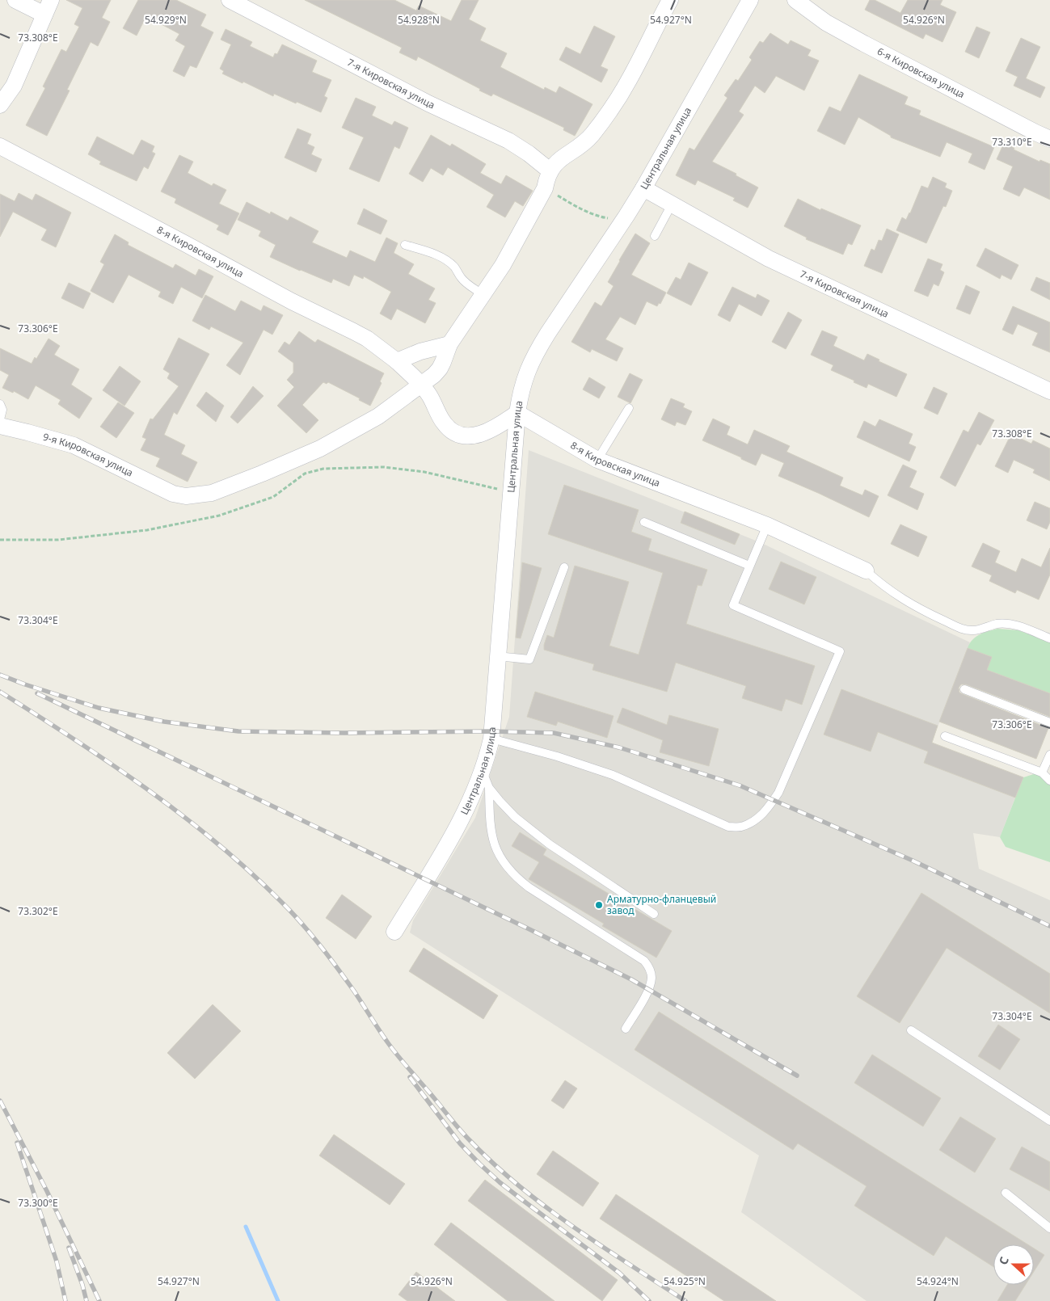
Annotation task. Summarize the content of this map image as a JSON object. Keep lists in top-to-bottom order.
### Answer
{
  "streets": {
    "street": [
      "6-я Кировская улица",
      "7-я Кировская улица",
      "Центральная улица",
      "8-я Кировская улица",
      "9-я Кировская улица"
    ]
  },
  "crossings": [
    ["7-я Кировская улица", "Центральная улица"],
    ["Центральная улица", "8-я Кировская улица"],
    ["8-я Кировская улица", "9-я Кировская улица"]
  ],
  "places": ["Арматурно-фланцевый завод"],
  "north": "left",
  "coordinates": [
    "54.929°N",
    "54.928°N",
    "54.927°N",
    "54.926°N",
    "73.308°E",
    "73.310°E",
    "73.306°E",
    "73.304°E",
    "73.302°E",
    "73.300°E",
    "54.925°N",
    "54.924°N"
  ]
}
